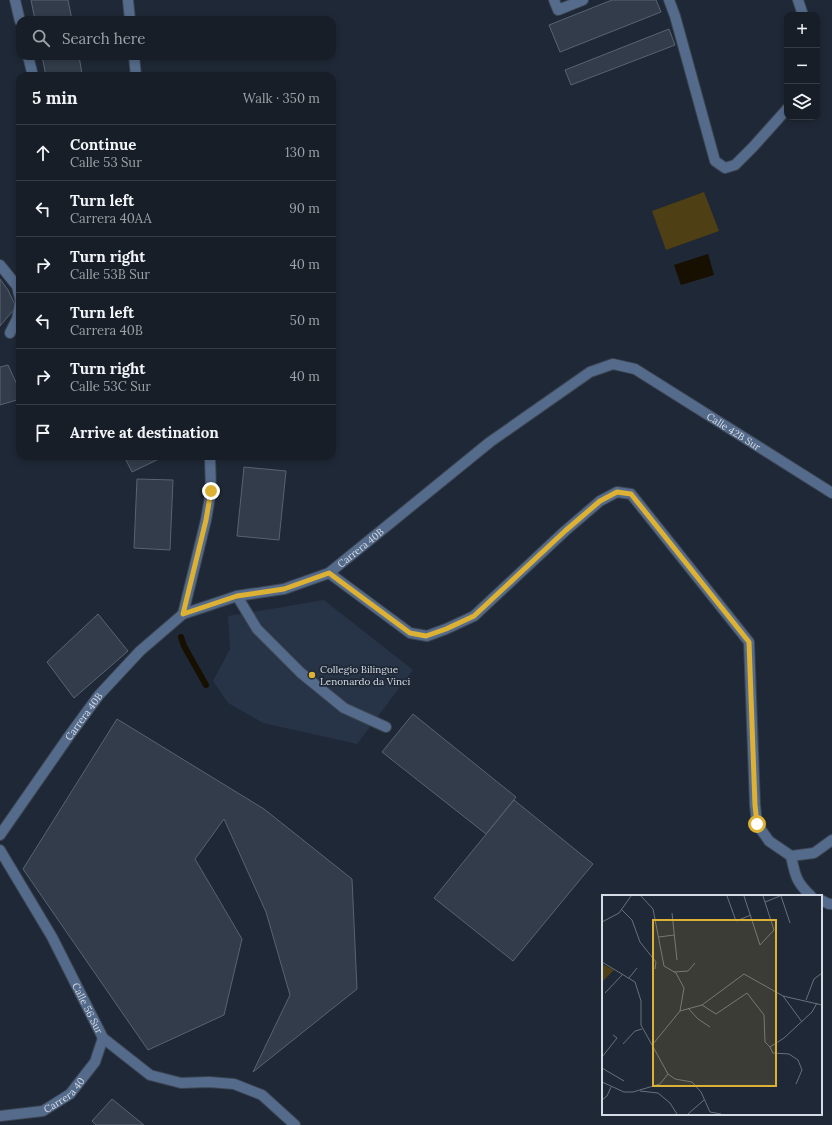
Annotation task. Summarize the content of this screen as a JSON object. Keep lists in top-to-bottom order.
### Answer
{
  "streets": {
    "street": [
      "Calle 42B Sur",
      "Carrera 40B",
      "Calle 56 Sur",
      "Carrera 40"
    ]
  },
  "crossings": [
    ["Calle 42B Sur", "Carrera 40B"],
    ["Calle 56 Sur", "Carrera 40"]
  ],
  "places": ["Collegio Bilingue Lenonardo da Vinci"],
  "page": {
    "map_buttons": ["+", "−"],
    "search": "Search here",
    "heading": ["5 min", "Walk · 350 m"],
    "list": [
      ["Continue", "Calle 53 Sur", "130 m"],
      ["Turn left", "Carrera 40AA", "90 m"],
      ["Turn right", "Calle 53B Sur", "40 m"],
      ["Turn left", "Carrera 40B", "50 m"],
      ["Turn right", "Calle 53C Sur", "40 m"],
      "Arrive at destination"
    ]
  }
}
